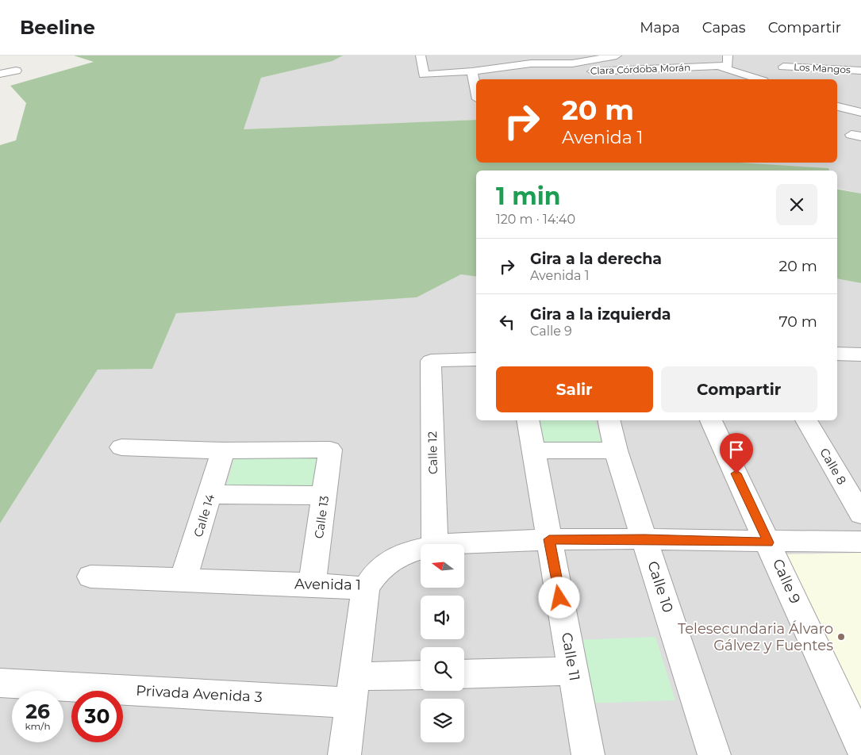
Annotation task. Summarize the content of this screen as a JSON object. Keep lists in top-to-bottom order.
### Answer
{
  "streets": {
    "street": [
      "Los Mangos",
      "Clara Córdoba Morán",
      "Calle 12",
      "Calle 8",
      "Calle 14",
      "Calle 13",
      "Calle 9",
      "Avenida 1",
      "Calle 10",
      "Calle 11",
      "Privada Avenida 3"
    ]
  },
  "crossings": [
    ["Calle 14", "Calle 13"],
    ["Calle 14", "Avenida 1"],
    ["Calle 13", "Avenida 1"],
    ["Calle 9", "Avenida 1"],
    ["Avenida 1", "Calle 10"],
    ["Avenida 1", "Calle 11"]
  ],
  "places": ["Telesecundaria Álvaro Gálvez y Fuentes"],
  "north": "left",
  "page": {
    "header": "Beeline",
    "nav": ["Mapa", "Capas", "Compartir"],
    "turn": ["20 m", "Avenida 1"],
    "heading": ["1 min", "120 m · 14:40"],
    "list": [
      {
        "name": "Gira a la derecha",
        "note": "Avenida 1",
        "value": "20 m"
      },
      {
        "name": "Gira a la izquierda",
        "note": "Calle 9",
        "value": "70 m"
      }
    ],
    "buttons": ["Salir", "Compartir"],
    "speed": "26 km/h",
    "limit": "30"
  }
}
